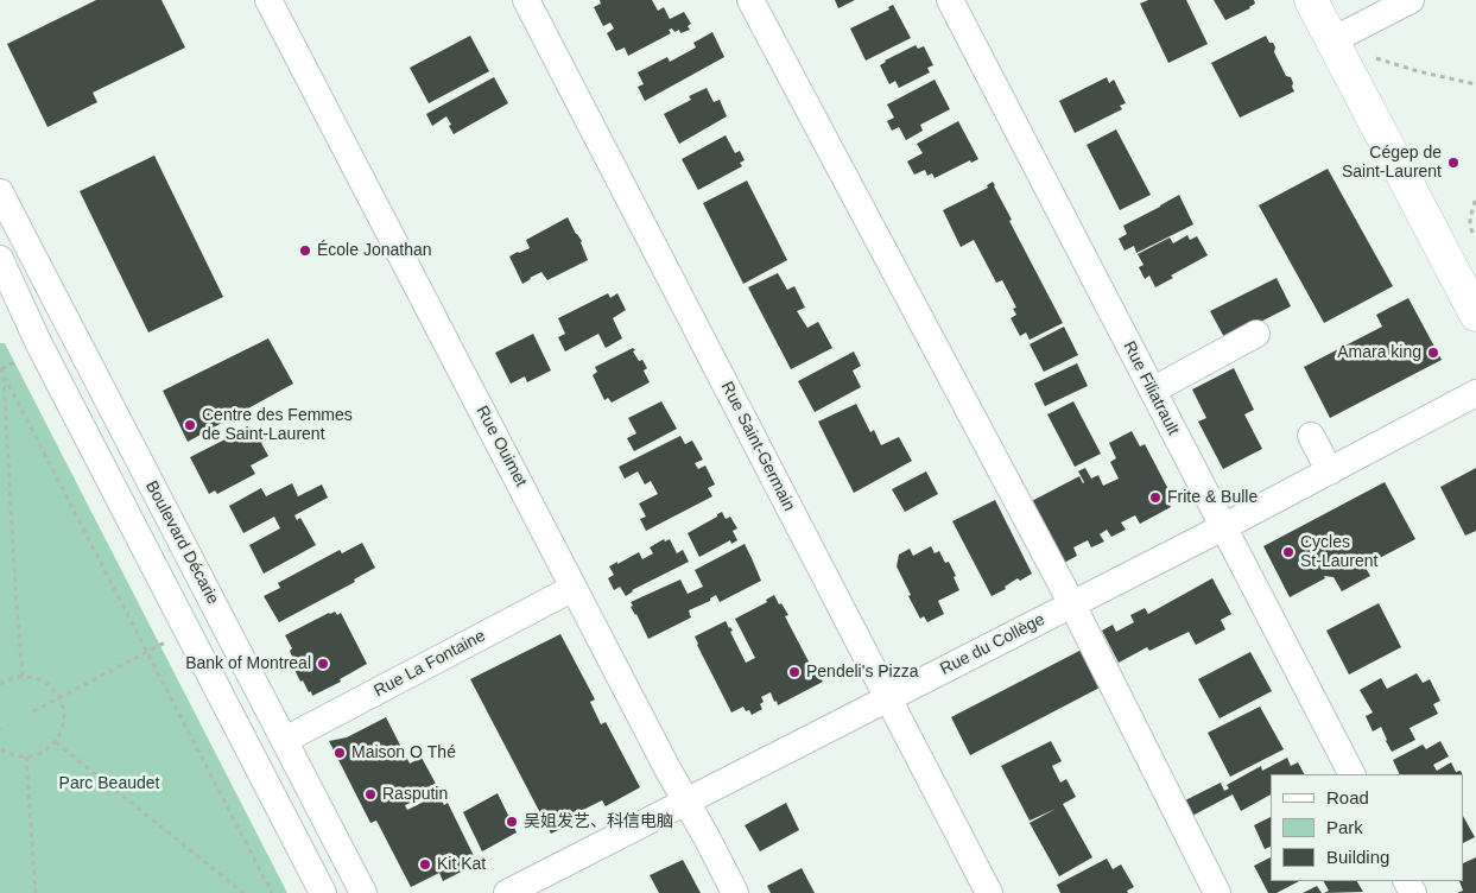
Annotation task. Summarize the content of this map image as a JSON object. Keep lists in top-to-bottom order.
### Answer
{
  "streets": {
    "street": [
      "Rue Filiatrault",
      "Rue Ouimet",
      "Rue Saint-Germain",
      "Boulevard Décarie",
      "Rue du Collège",
      "Rue La Fontaine"
    ]
  },
  "crossings": [
    ["Rue Filiatrault", "Rue du Collège"],
    ["Rue Ouimet", "Rue du Collège"],
    ["Rue Ouimet", "Rue La Fontaine"],
    ["Rue Saint-Germain", "Rue du Collège"],
    ["Boulevard Décarie", "Rue La Fontaine"]
  ],
  "parks": ["Parc Beaudet"],
  "places": [
    "Cégep de Saint-Laurent",
    "École Jonathan",
    "Amara king",
    "Centre des Femmes de Saint-Laurent",
    "Frite & Bulle",
    "Cycles St-Laurent",
    "Bank of Montreal",
    "Pendeli's Pizza",
    "Maison O Thé",
    "Rasputin",
    "吴姐发艺、科信电脑",
    "Kit Kat"
  ],
  "legend": ["Road", "Park", "Building"]
}
